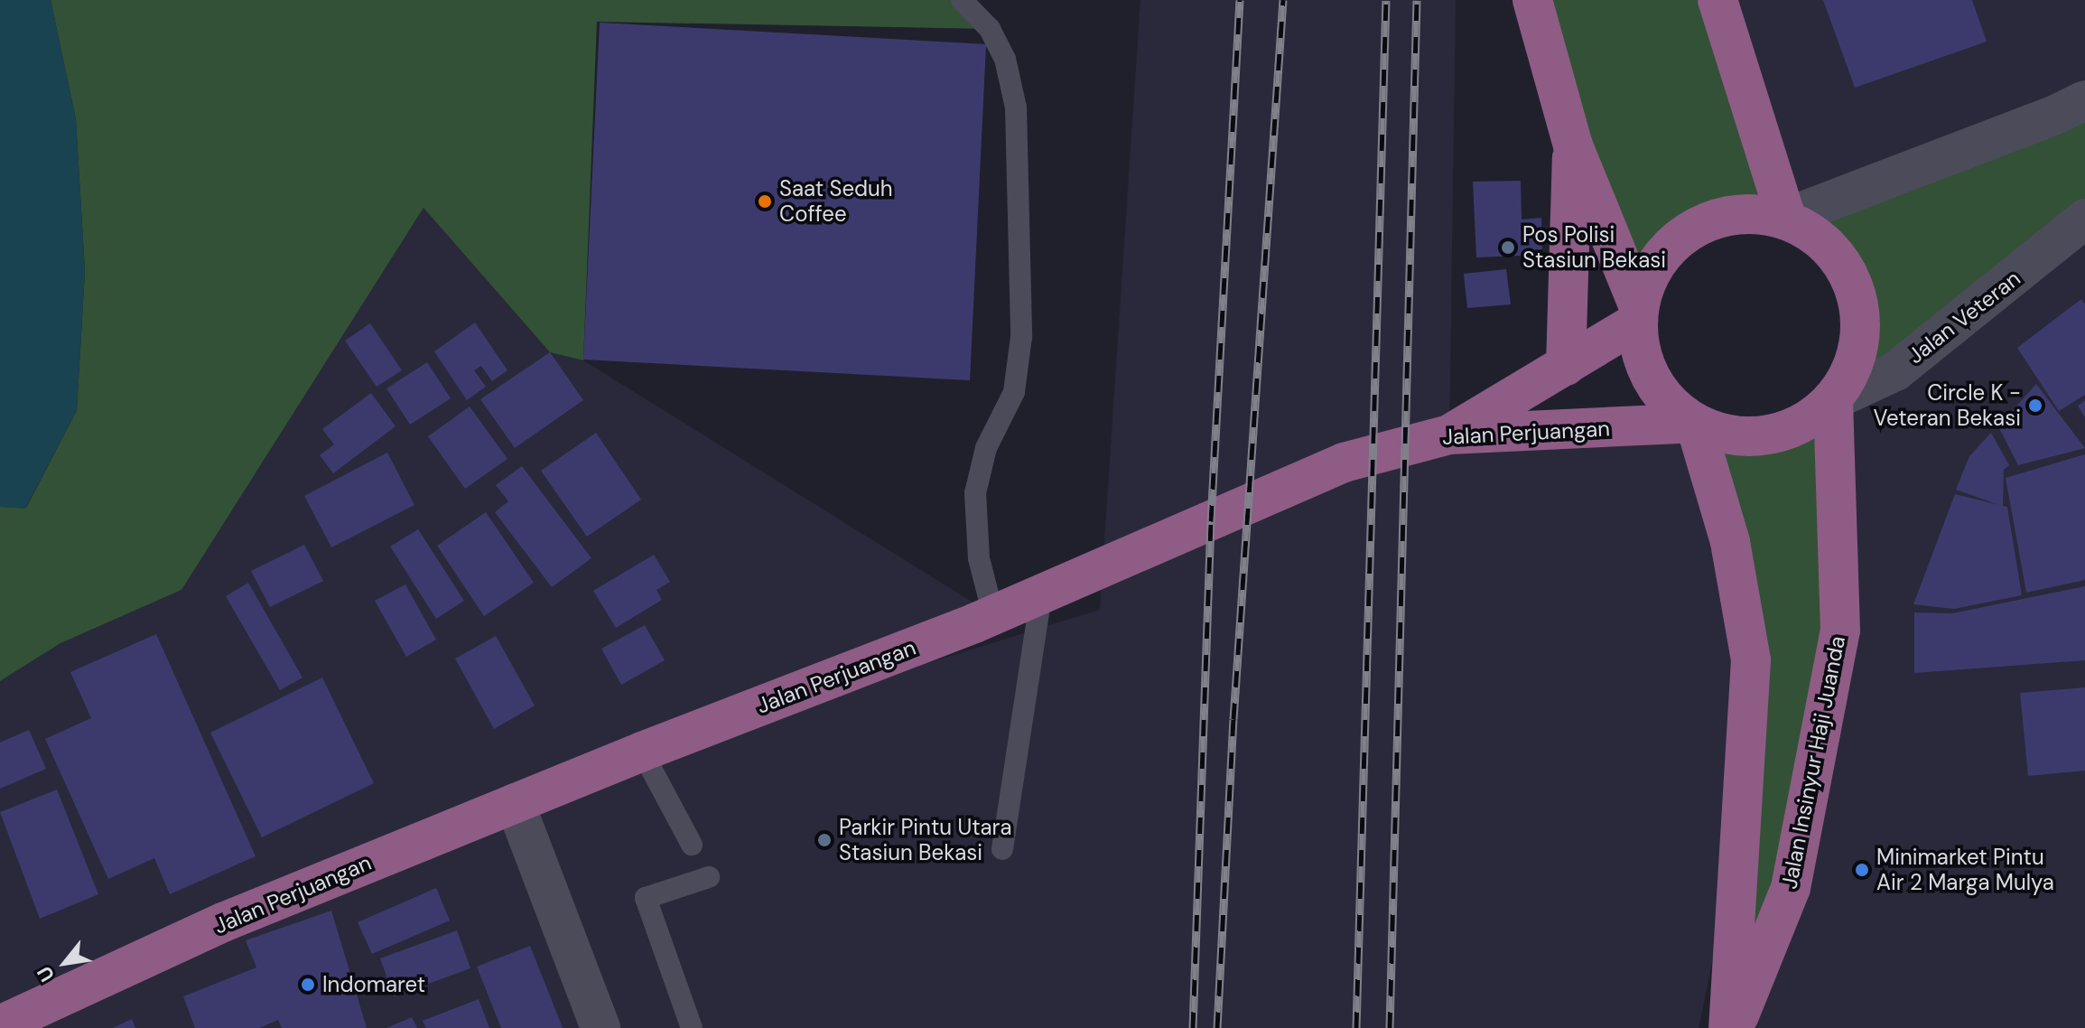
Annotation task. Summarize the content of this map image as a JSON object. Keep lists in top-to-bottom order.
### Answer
{
  "streets": {
    "main road": ["Jalan Perjuangan", "Jalan Insinyur Haji Juanda"],
    "street": ["Jalan Veteran"]
  },
  "crossings": [
    ["Jalan Veteran", "Jalan Perjuangan"],
    ["Jalan Veteran", "Jalan Insinyur Haji Juanda"],
    ["Jalan Perjuangan", "Jalan Insinyur Haji Juanda"]
  ],
  "places": [
    "Saat Seduh Coffee",
    "Pos Polisi Stasiun Bekasi",
    "Circle K - Veteran Bekasi",
    "Parkir Pintu Utara Stasiun Bekasi",
    "Minimarket Pintu Air 2 Marga Mulya",
    "Indomaret"
  ],
  "north": "bottom left"
}
